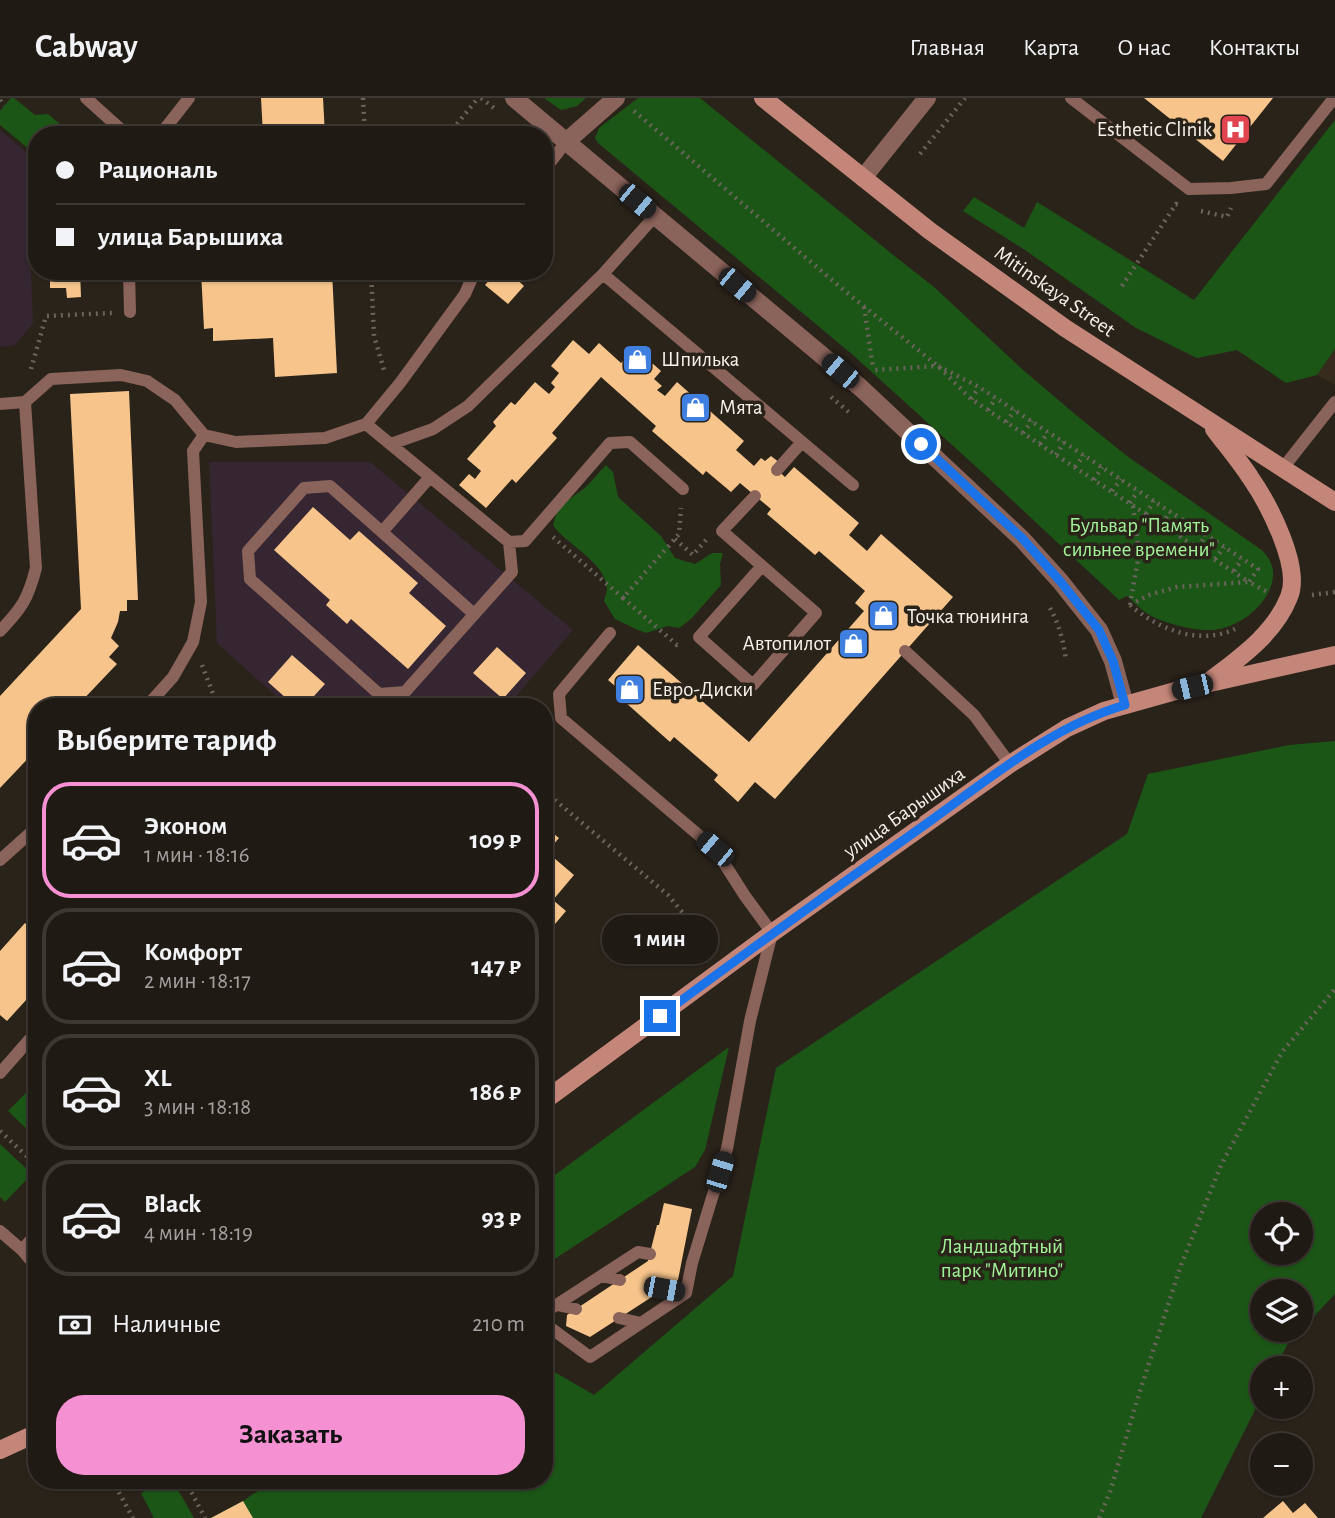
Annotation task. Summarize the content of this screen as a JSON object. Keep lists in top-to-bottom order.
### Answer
{
  "streets": {
    "main road": ["Mitinskaya Street", "улица Барышиха"]
  },
  "parks": ["Бульвар \"Память сильнее времени\"", "Ландшафтный парк \"Митино\""],
  "places": {
    "hospital": ["Esthetic Clinik"],
    "shop": [
      "Шпилька",
      "Мята",
      "Точка тюнинга",
      "Автопилот",
      "Евро-Диски"
    ]
  },
  "page": {
    "header": "Cabway",
    "nav": [
      "Главная",
      "Карта",
      "О нас",
      "Контакты"
    ],
    "banner": ["Рациональ", "улица Барышиха"],
    "heading": "Выберите тариф",
    "list": [
      {
        "name": "Эконом",
        "note": "1 мин · 18:16",
        "value": "109 ₽"
      },
      {
        "name": "Комфорт",
        "note": "2 мин · 18:17",
        "value": "147 ₽"
      },
      {
        "name": "XL",
        "note": "3 мин · 18:18",
        "value": "186 ₽"
      },
      {
        "name": "Black",
        "note": "4 мин · 18:19",
        "value": "93 ₽"
      }
    ],
    "bubble": "1 мин",
    "map_buttons": ["+", "−"],
    "pay": ["Наличные", "210 m"],
    "buttons": "Заказать"
  }
}
